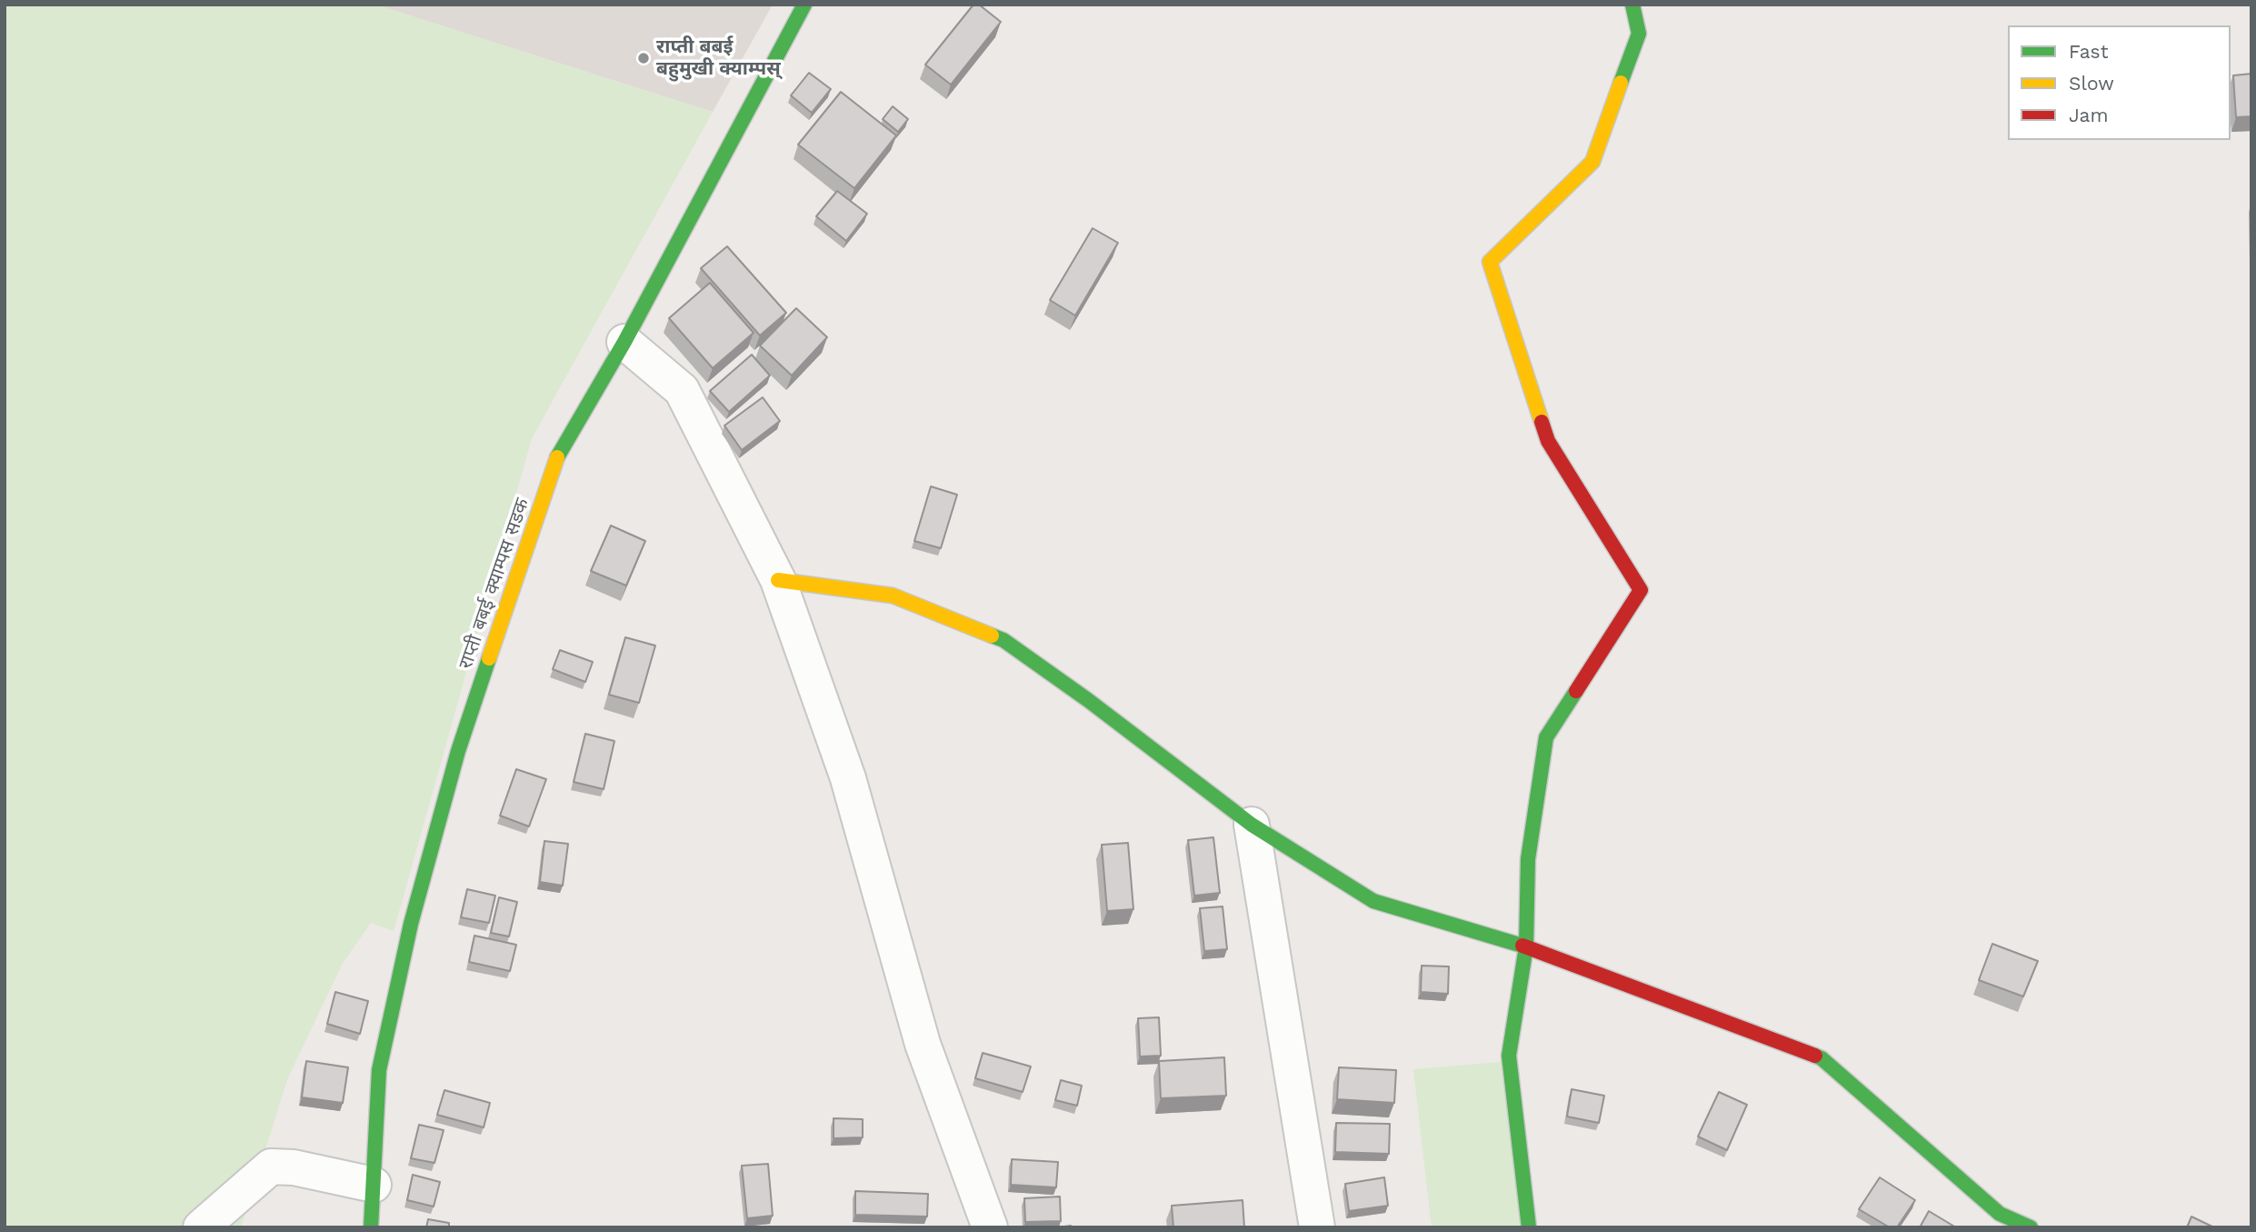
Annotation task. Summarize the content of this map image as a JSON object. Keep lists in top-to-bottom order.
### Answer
{
  "streets": {
    "street": ["राप्ती बबई क्याम्पस सडक"]
  },
  "places": ["राप्ती बबई बहुमुखी क्याम्पस्"],
  "legend": ["Fast", "Slow", "Jam"]
}
